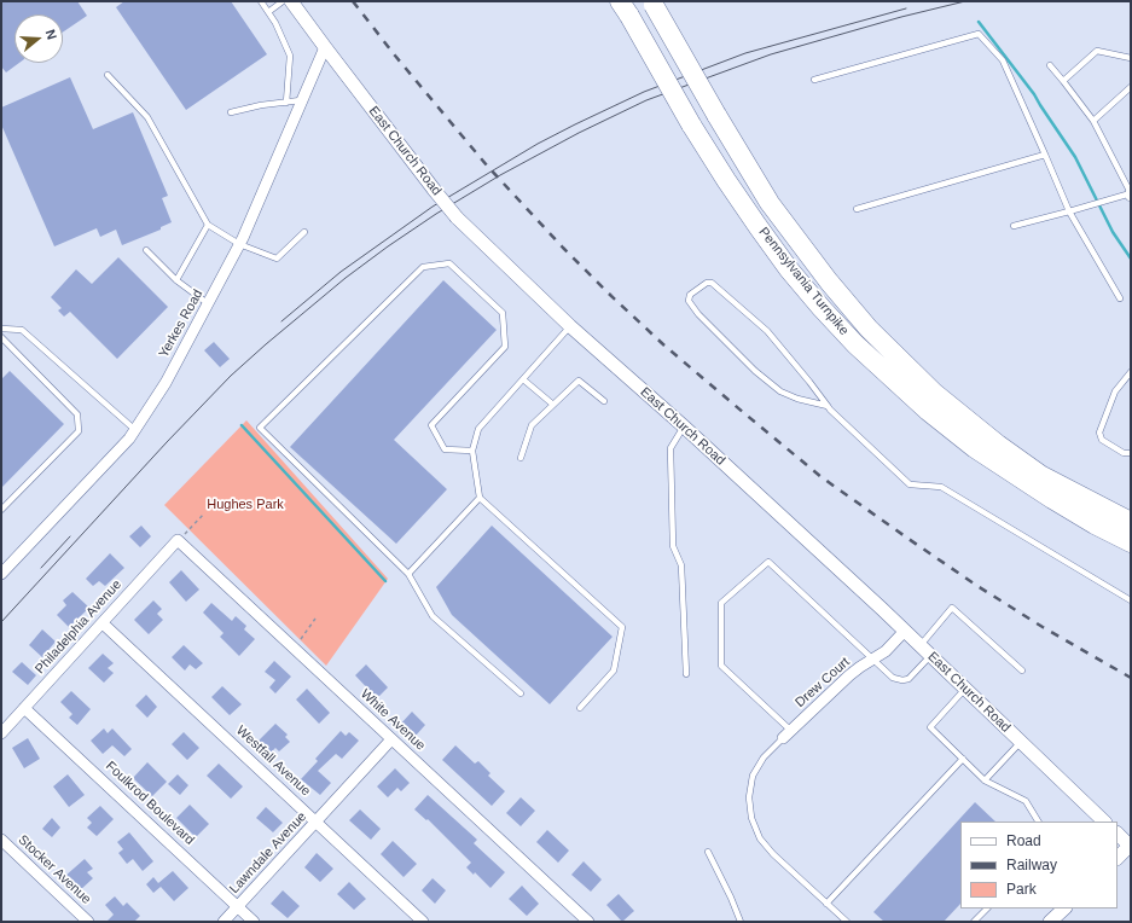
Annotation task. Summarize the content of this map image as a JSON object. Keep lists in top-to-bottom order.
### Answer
{
  "streets": {
    "highway": ["Pennsylvania Turnpike"],
    "street": [
      "East Church Road",
      "Yerkes Road",
      "Philadelphia Avenue",
      "Drew Court",
      "White Avenue",
      "Westfall Avenue",
      "Foulkrod Boulevard",
      "Lawndale Avenue",
      "Stocker Avenue"
    ]
  },
  "crossings": [
    ["East Church Road", "Yerkes Road"],
    ["East Church Road", "Drew Court"],
    ["Philadelphia Avenue", "White Avenue"],
    ["Philadelphia Avenue", "Westfall Avenue"],
    ["Philadelphia Avenue", "Foulkrod Boulevard"],
    ["White Avenue", "Lawndale Avenue"],
    ["Westfall Avenue", "Lawndale Avenue"],
    ["Foulkrod Boulevard", "Lawndale Avenue"]
  ],
  "parks": ["Hughes Park"],
  "legend": ["Road", "Railway", "Park"],
  "north": "right"
}
